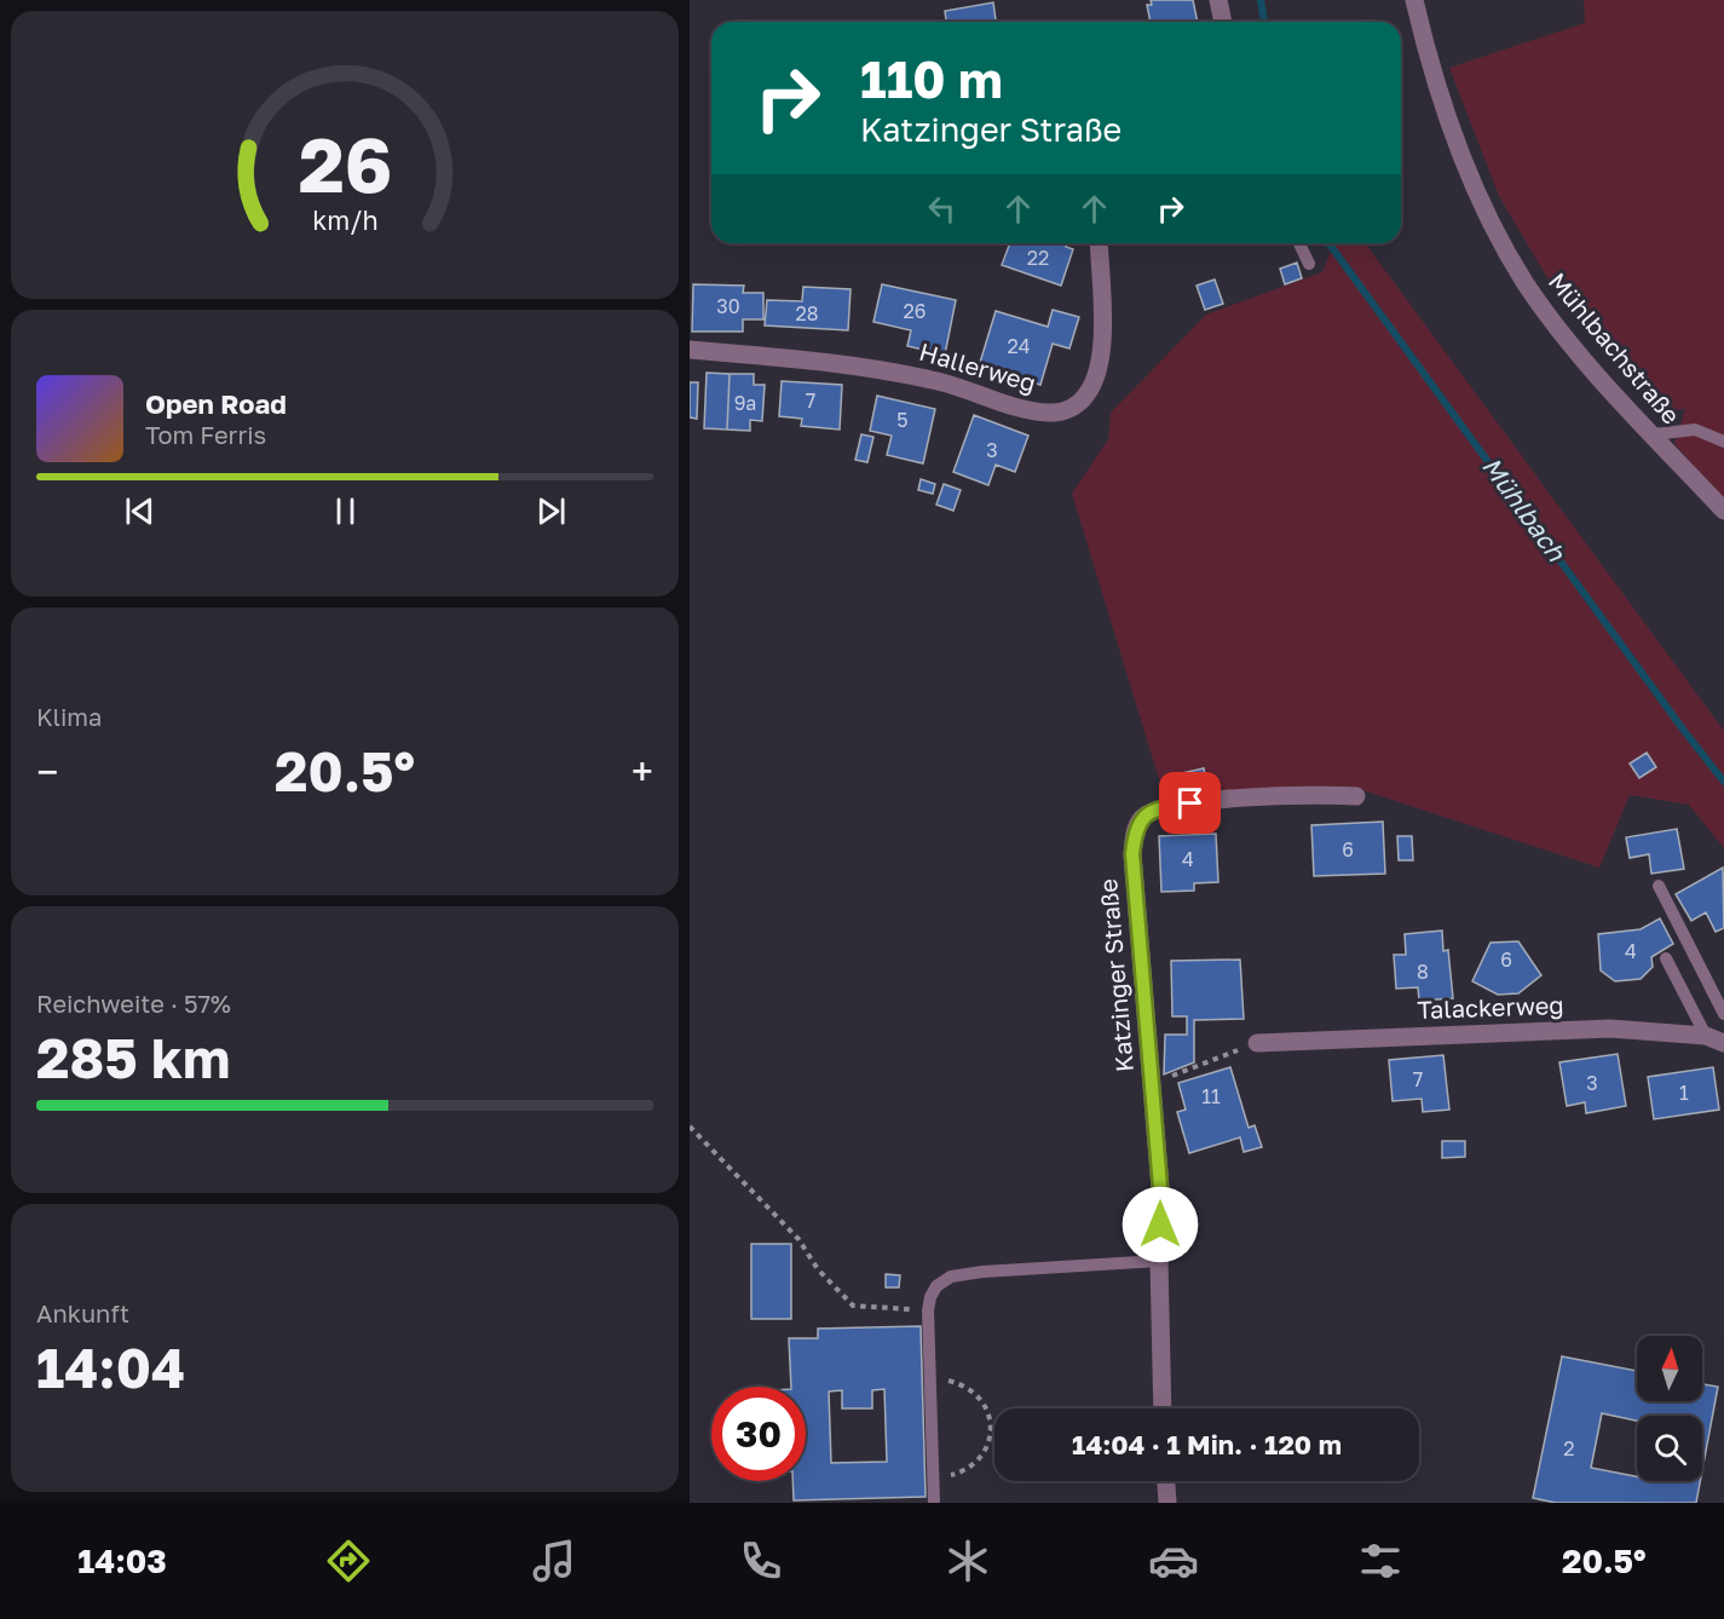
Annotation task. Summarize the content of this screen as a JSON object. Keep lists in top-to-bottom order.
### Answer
{
  "streets": {
    "street": [
      "Mühlbachstraße",
      "Hallerweg",
      "Katzinger Straße",
      "Talackerweg"
    ]
  },
  "water": ["Mühlbach"],
  "house_numbers": [
    "22",
    "30",
    "26",
    "28",
    "24",
    "7",
    "9a",
    "5",
    "3",
    "6",
    "4",
    "4",
    "6",
    "8",
    "7",
    "3",
    "1",
    "11",
    "2"
  ],
  "north": "top",
  "page": {
    "turn": ["110 m", "Katzinger Straße"],
    "song": ["Open Road", "Tom Ferris"],
    "tile": [
      "Klima",
      ["Reichweite · 57%", "285 km"],
      ["Ankunft", "14:04"]
    ],
    "heat": ["−", "20.5°", "+"],
    "limit": "30",
    "trip": "14:04 · 1 Min. · 120 m",
    "tabs": ["14:03", "20.5°"],
    "gauge": ["26", "km/h"]
  }
}
